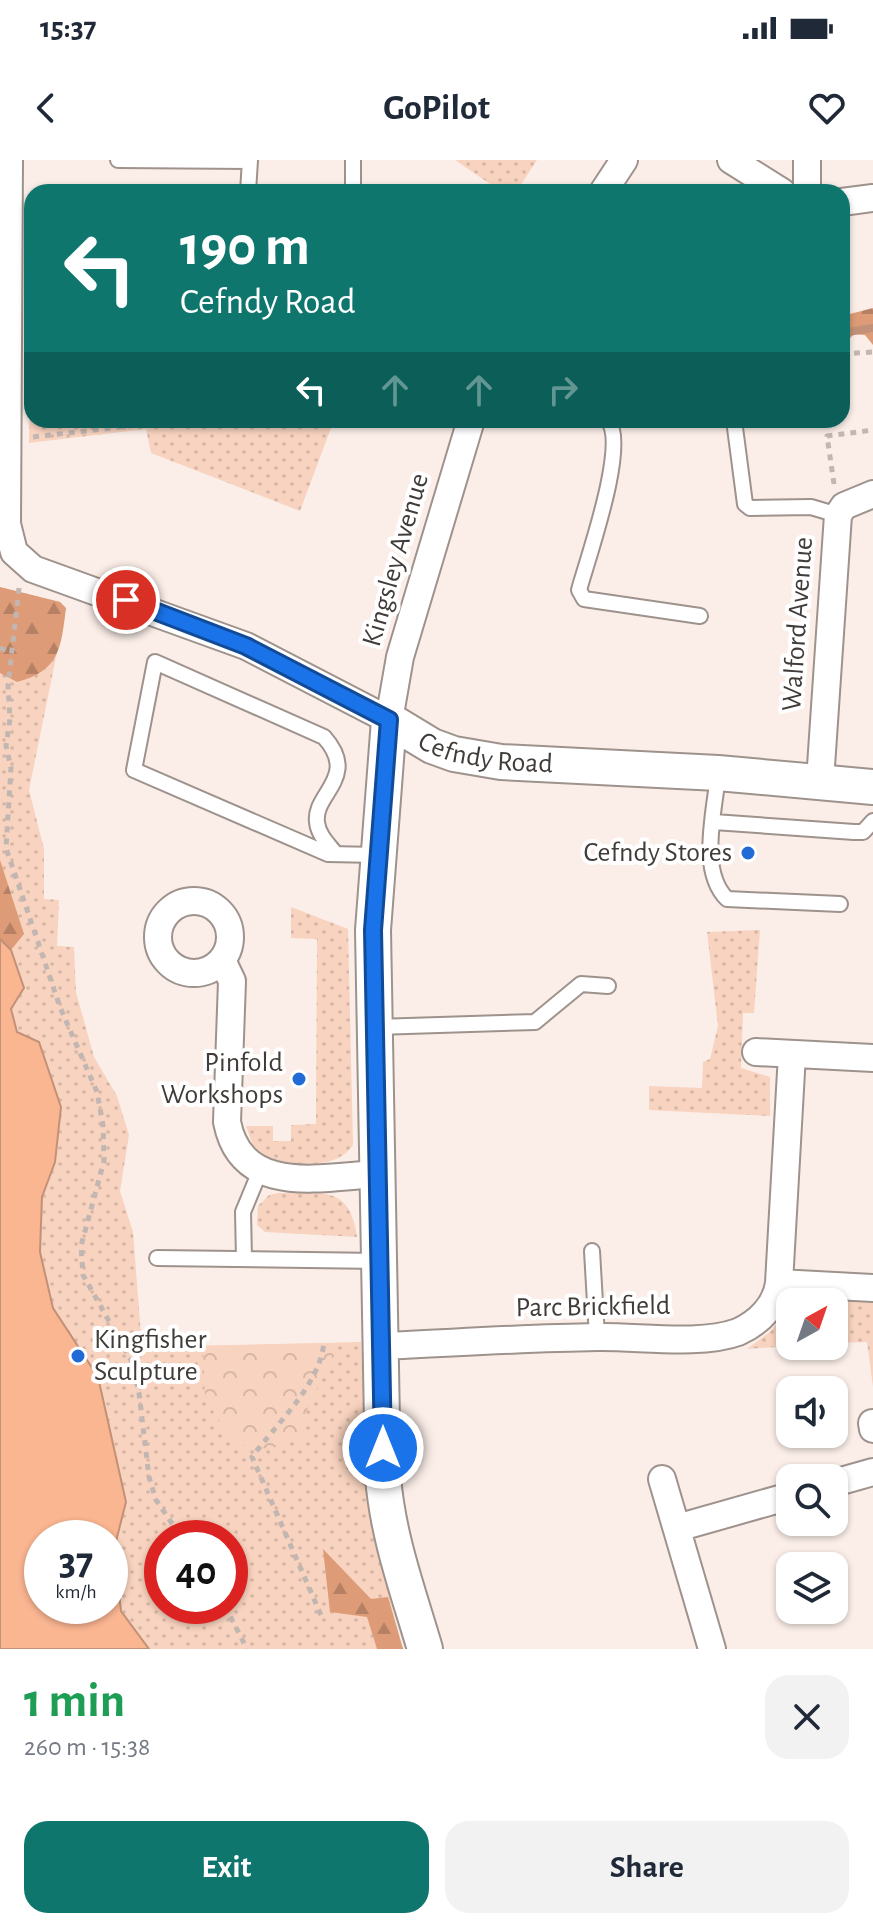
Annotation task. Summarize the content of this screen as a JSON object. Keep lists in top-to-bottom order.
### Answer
{
  "streets": {
    "street": [
      "Kingsley Avenue",
      "Walford Avenue",
      "Cefndy Road",
      "Parc Brickfield"
    ]
  },
  "crossings": [
    ["Kingsley Avenue", "Cefndy Road"],
    ["Walford Avenue", "Cefndy Road"]
  ],
  "places": ["Cefndy Stores", "Pinfold Workshops", "Kingfisher Sculpture"],
  "north": "top right",
  "page": {
    "status": "15:37",
    "header": "GoPilot",
    "turn": ["190 m", "Cefndy Road"],
    "speed": "37 km/h",
    "limit": "40",
    "heading": ["1 min", "260 m · 15:38"],
    "buttons": ["Exit", "Share"]
  }
}
